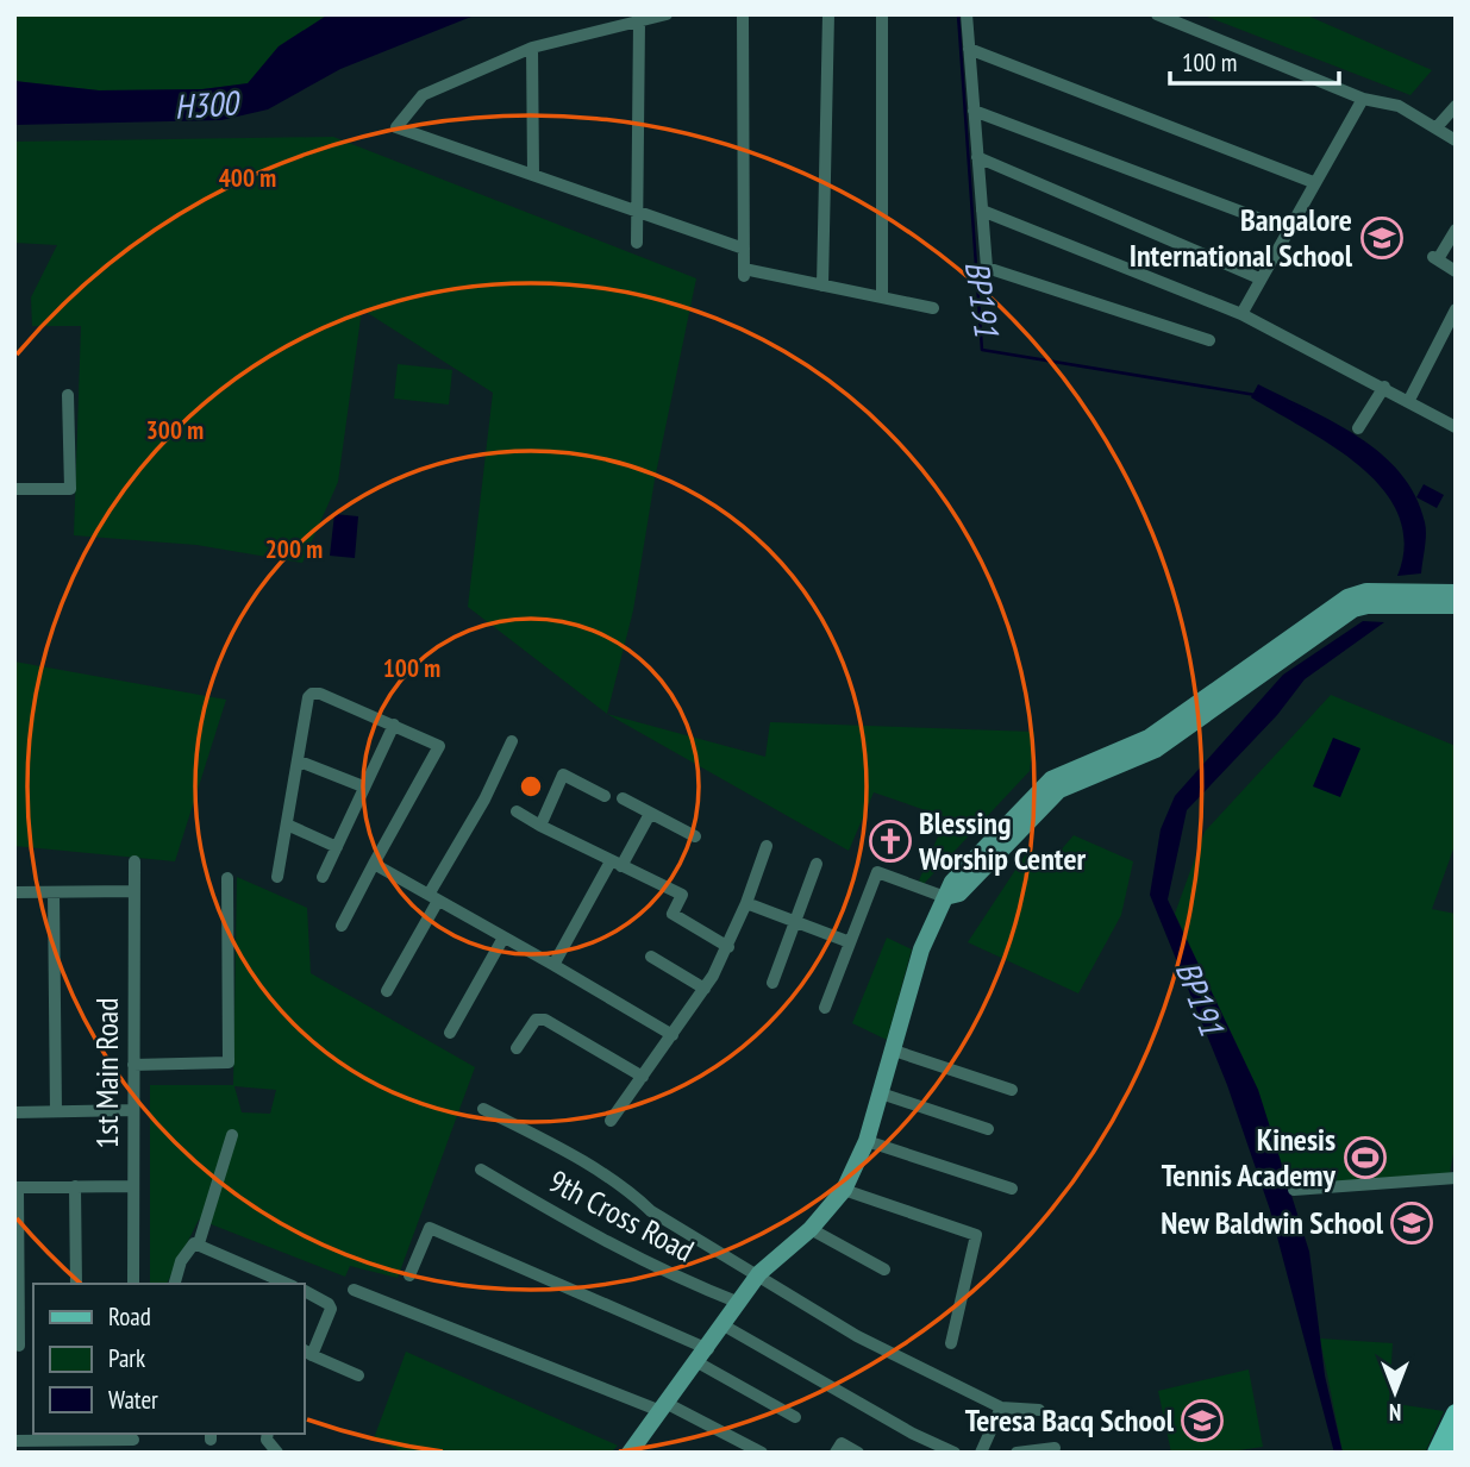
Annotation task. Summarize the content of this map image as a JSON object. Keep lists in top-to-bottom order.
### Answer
{
  "streets": {
    "street": ["1st Main Road", "9th Cross Road"]
  },
  "water": ["H300", "BP191"],
  "places": {
    "school or university": ["Bangalore International School", "New Baldwin School", "Teresa Bacq School"],
    "church": ["Blessing Worship Center"],
    "sports": ["Kinesis Tennis Academy"]
  },
  "legend": ["Road", "Park", "Water"],
  "scale_bar": "100 m",
  "north": "bottom",
  "rings": [
    "400 m",
    "300 m",
    "200 m",
    "100 m"
  ]
}
